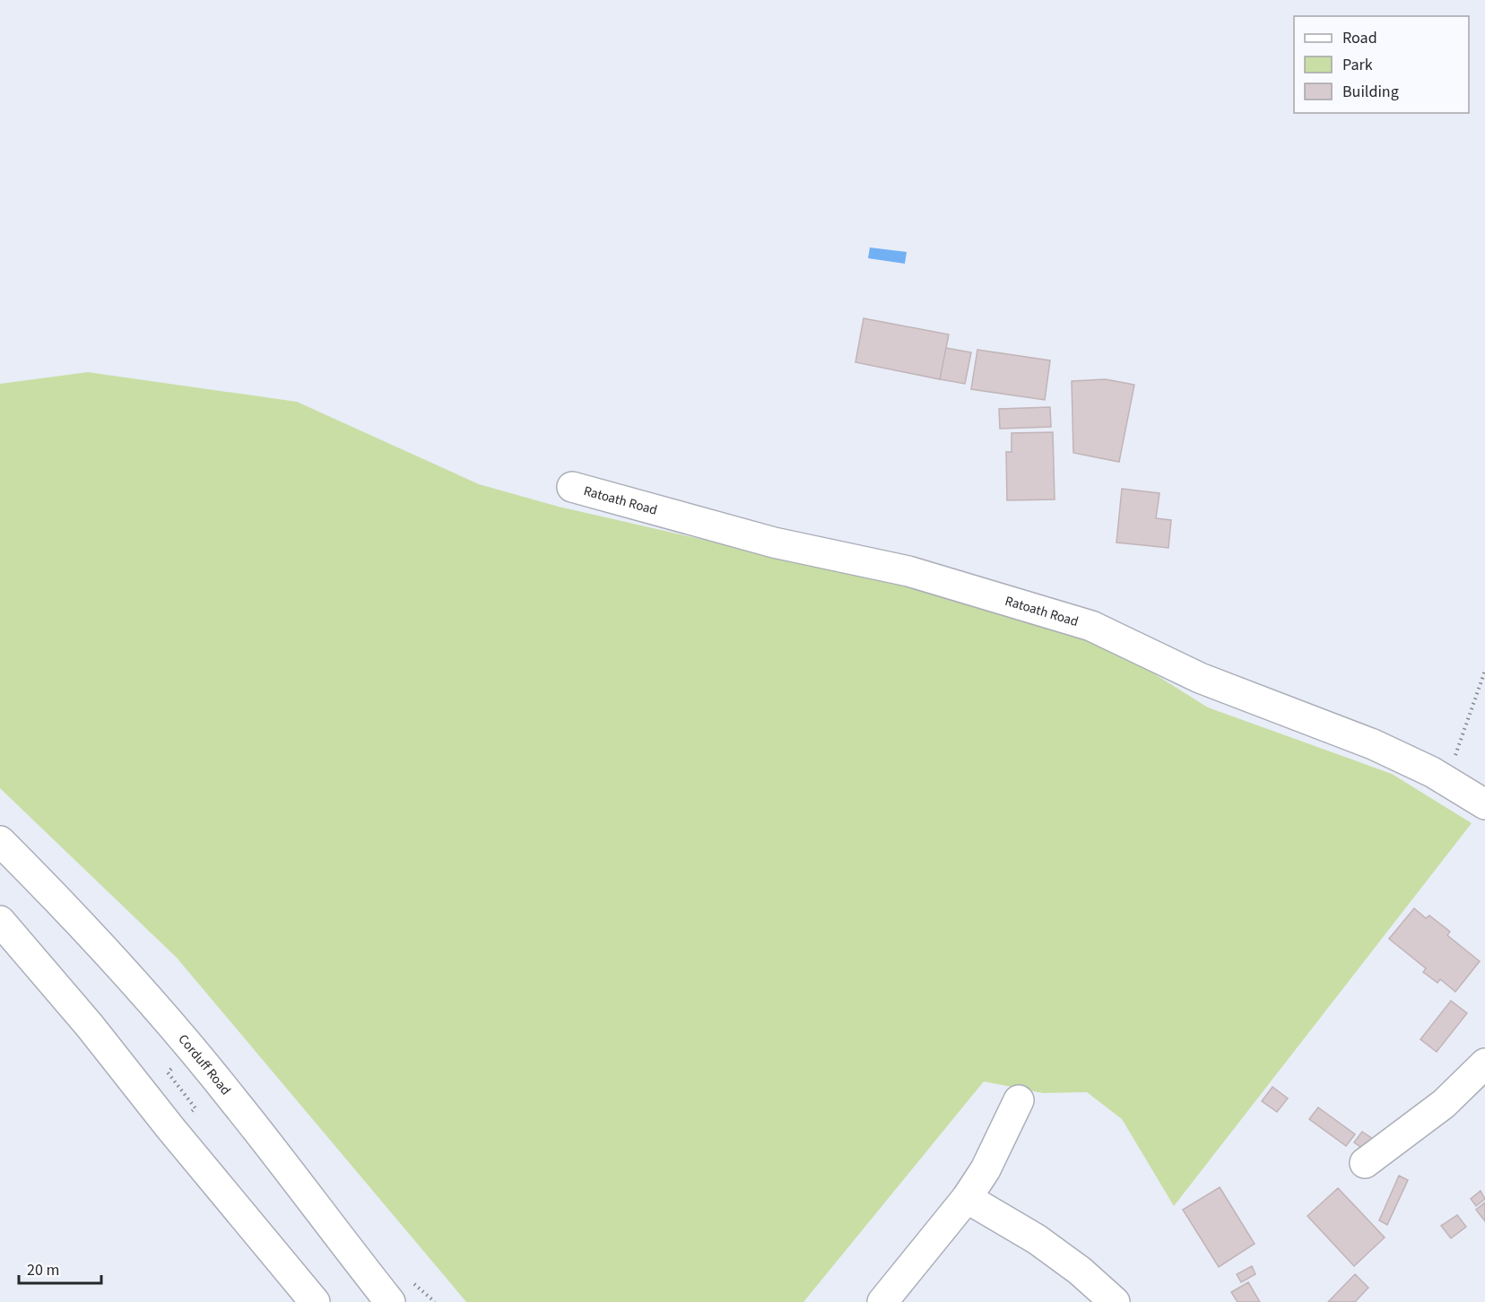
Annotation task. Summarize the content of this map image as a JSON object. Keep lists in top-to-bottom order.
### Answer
{
  "streets": {
    "street": ["Ratoath Road", "Corduff Road"]
  },
  "legend": ["Road", "Park", "Building"],
  "scale_bar": "20 m"
}
